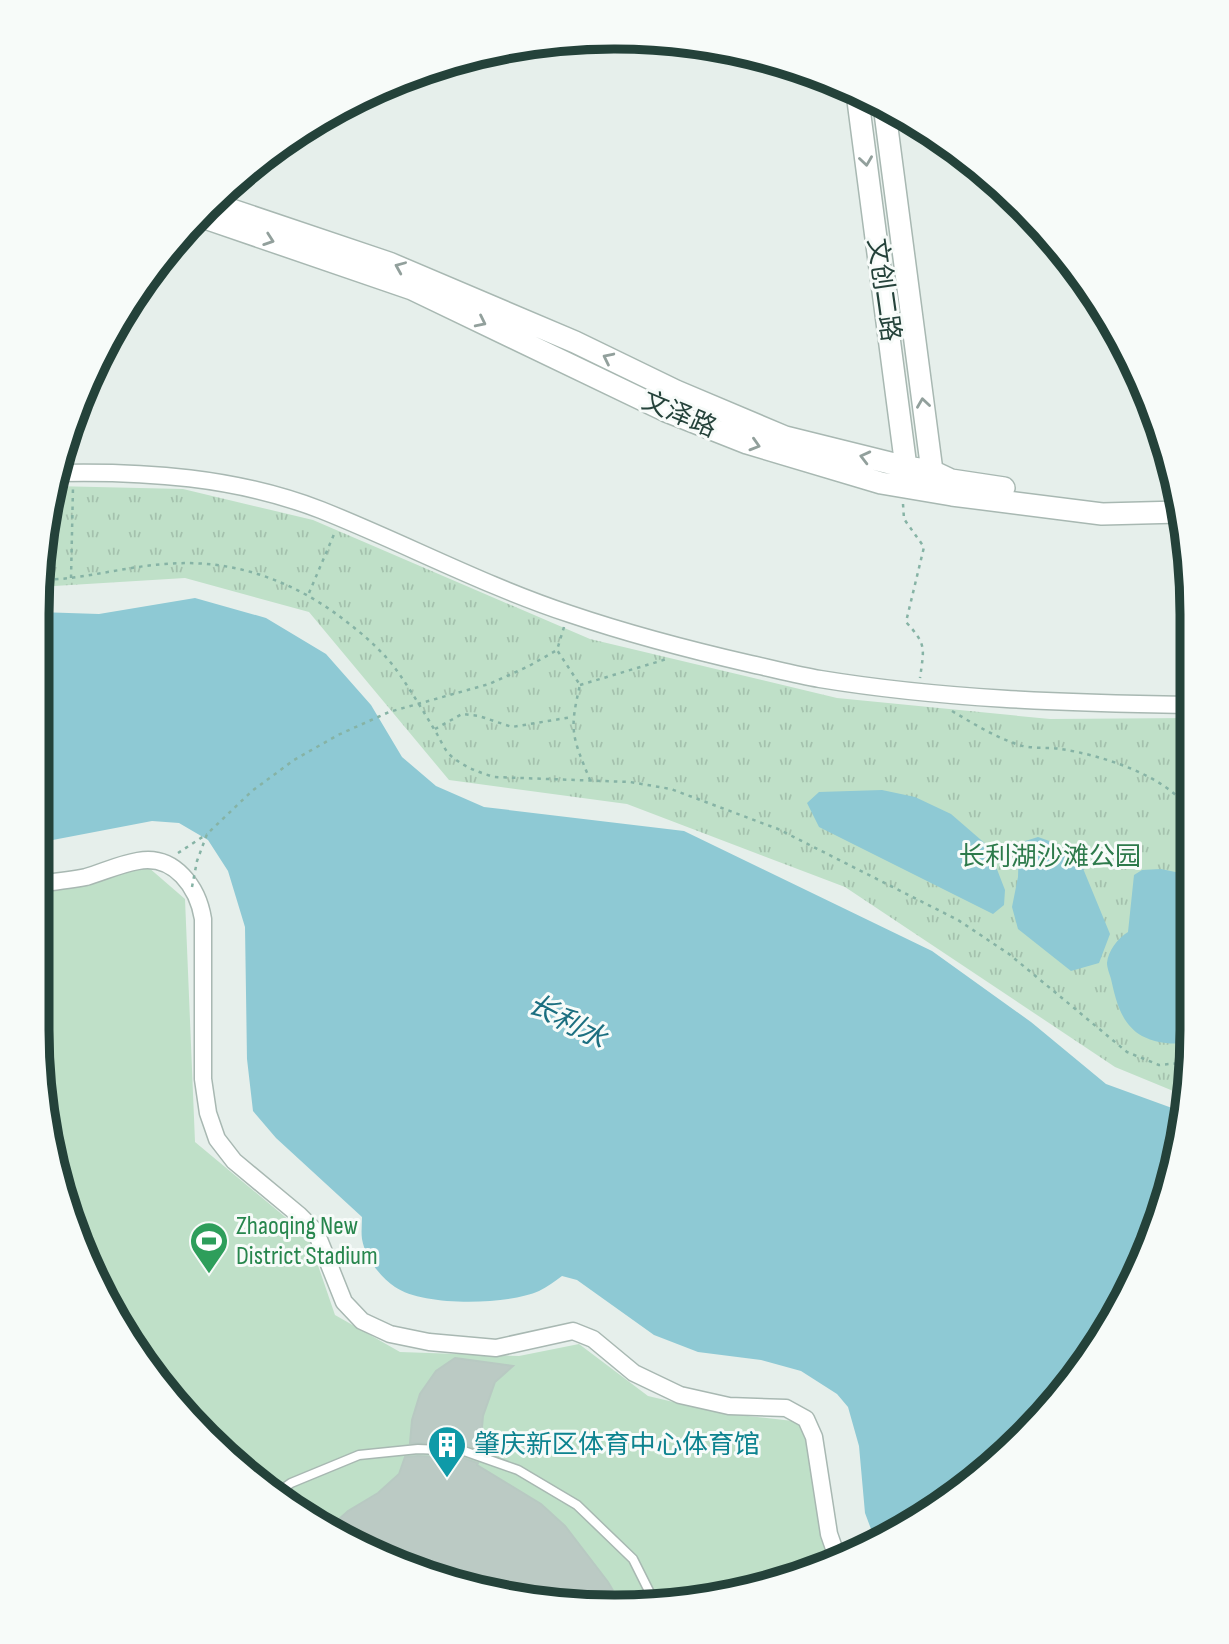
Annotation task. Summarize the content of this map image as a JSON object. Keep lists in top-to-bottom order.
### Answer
{
  "streets": {
    "street": ["文创二路", "文泽路"]
  },
  "crossings": [
    ["文创二路", "文泽路"]
  ],
  "water": ["长利水"],
  "parks": ["长利湖沙滩公园"],
  "places": {
    "sports": ["Zhaoqing New District Stadium"],
    "building": ["肇庆新区体育中心体育馆"]
  }
}
